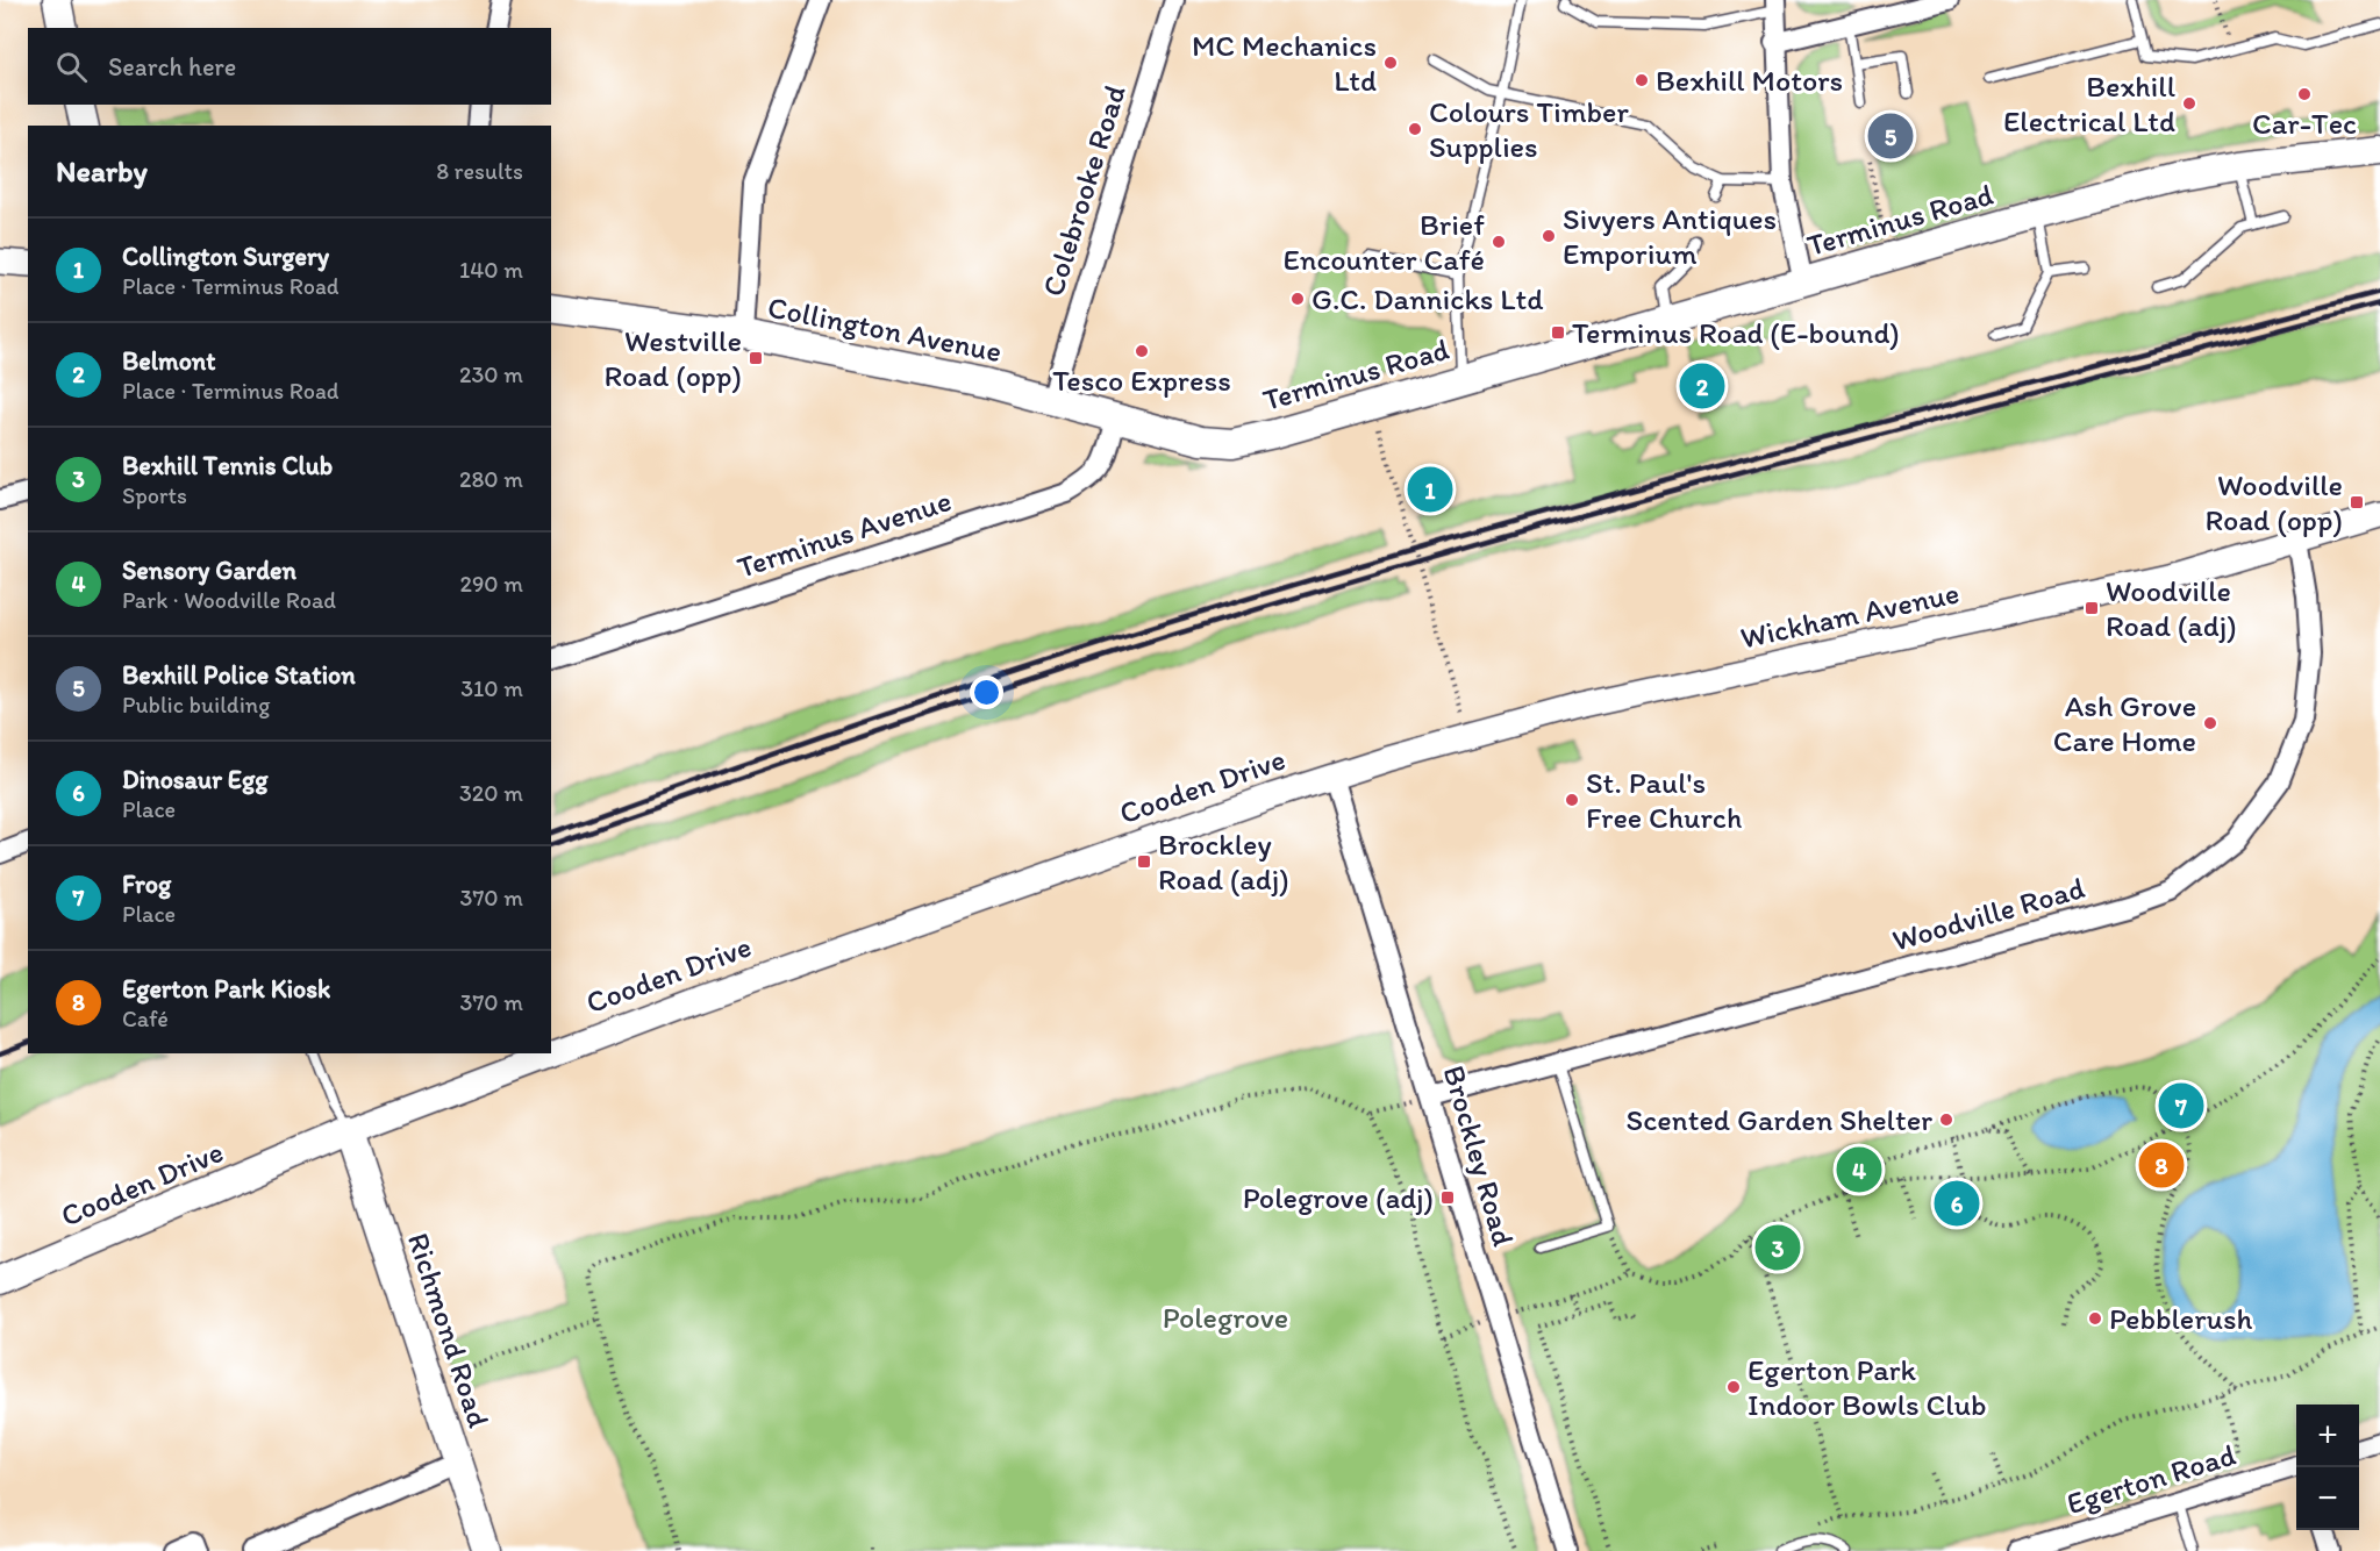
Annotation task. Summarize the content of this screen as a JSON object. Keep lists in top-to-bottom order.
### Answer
{
  "streets": {
    "main road": [
      "Terminus Road",
      "Collington Avenue",
      "Cooden Drive",
      "Richmond Road"
    ],
    "street": [
      "Colebrooke Road",
      "Terminus Avenue",
      "Wickham Avenue",
      "Woodville Road",
      "Brockley Road",
      "Egerton Road"
    ]
  },
  "crossings": [
    ["Colebrooke Road", "Collington Avenue"],
    ["Terminus Road", "Collington Avenue"],
    ["Collington Avenue", "Terminus Avenue"],
    ["Wickham Avenue", "Cooden Drive"],
    ["Wickham Avenue", "Woodville Road"],
    ["Wickham Avenue", "Brockley Road"],
    ["Cooden Drive", "Brockley Road"],
    ["Cooden Drive", "Richmond Road"],
    ["Woodville Road", "Brockley Road"]
  ],
  "parks": ["Polegrove"],
  "places": {
    "other": [
      "MC Mechanics Ltd",
      "Bexhill Motors",
      "Car-Tec",
      "Bexhill Electrical Ltd",
      "Colours Timber Supplies",
      "Sivyers Antiques Emporium",
      "Brief Encounter Café",
      "G.C. Dannicks Ltd",
      "Tesco Express",
      "Ash Grove Care Home",
      "St. Paul's Free Church",
      "Scented Garden Shelter",
      "Pebblerush",
      "Egerton Park Indoor Bowls Club"
    ],
    "transit": [
      "Terminus Road (E-bound)",
      "Westville Road (opp)",
      "Woodville Road (opp)",
      "Woodville Road (adj)",
      "Brockley Road (adj)",
      "Polegrove (adj)"
    ]
  },
  "page": {
    "search": "Search here",
    "pins": [
      "5",
      "2",
      "1",
      "7",
      "8",
      "4",
      "6",
      "3"
    ],
    "heading": ["Nearby", "8 results"],
    "list": [
      {
        "mark": "1",
        "name": "Collington Surgery",
        "note": "Place · Terminus Road",
        "value": "140 m"
      },
      {
        "mark": "2",
        "name": "Belmont",
        "note": "Place · Terminus Road",
        "value": "230 m"
      },
      {
        "mark": "3",
        "name": "Bexhill Tennis Club",
        "note": "Sports",
        "value": "280 m"
      },
      {
        "mark": "4",
        "name": "Sensory Garden",
        "note": "Park · Woodville Road",
        "value": "290 m"
      },
      {
        "mark": "5",
        "name": "Bexhill Police Station",
        "note": "Public building",
        "value": "310 m"
      },
      {
        "mark": "6",
        "name": "Dinosaur Egg",
        "note": "Place",
        "value": "320 m"
      },
      {
        "mark": "7",
        "name": "Frog",
        "note": "Place",
        "value": "370 m"
      },
      {
        "mark": "8",
        "name": "Egerton Park Kiosk",
        "note": "Café",
        "value": "370 m"
      }
    ],
    "map_buttons": ["+", "−"]
  }
}
